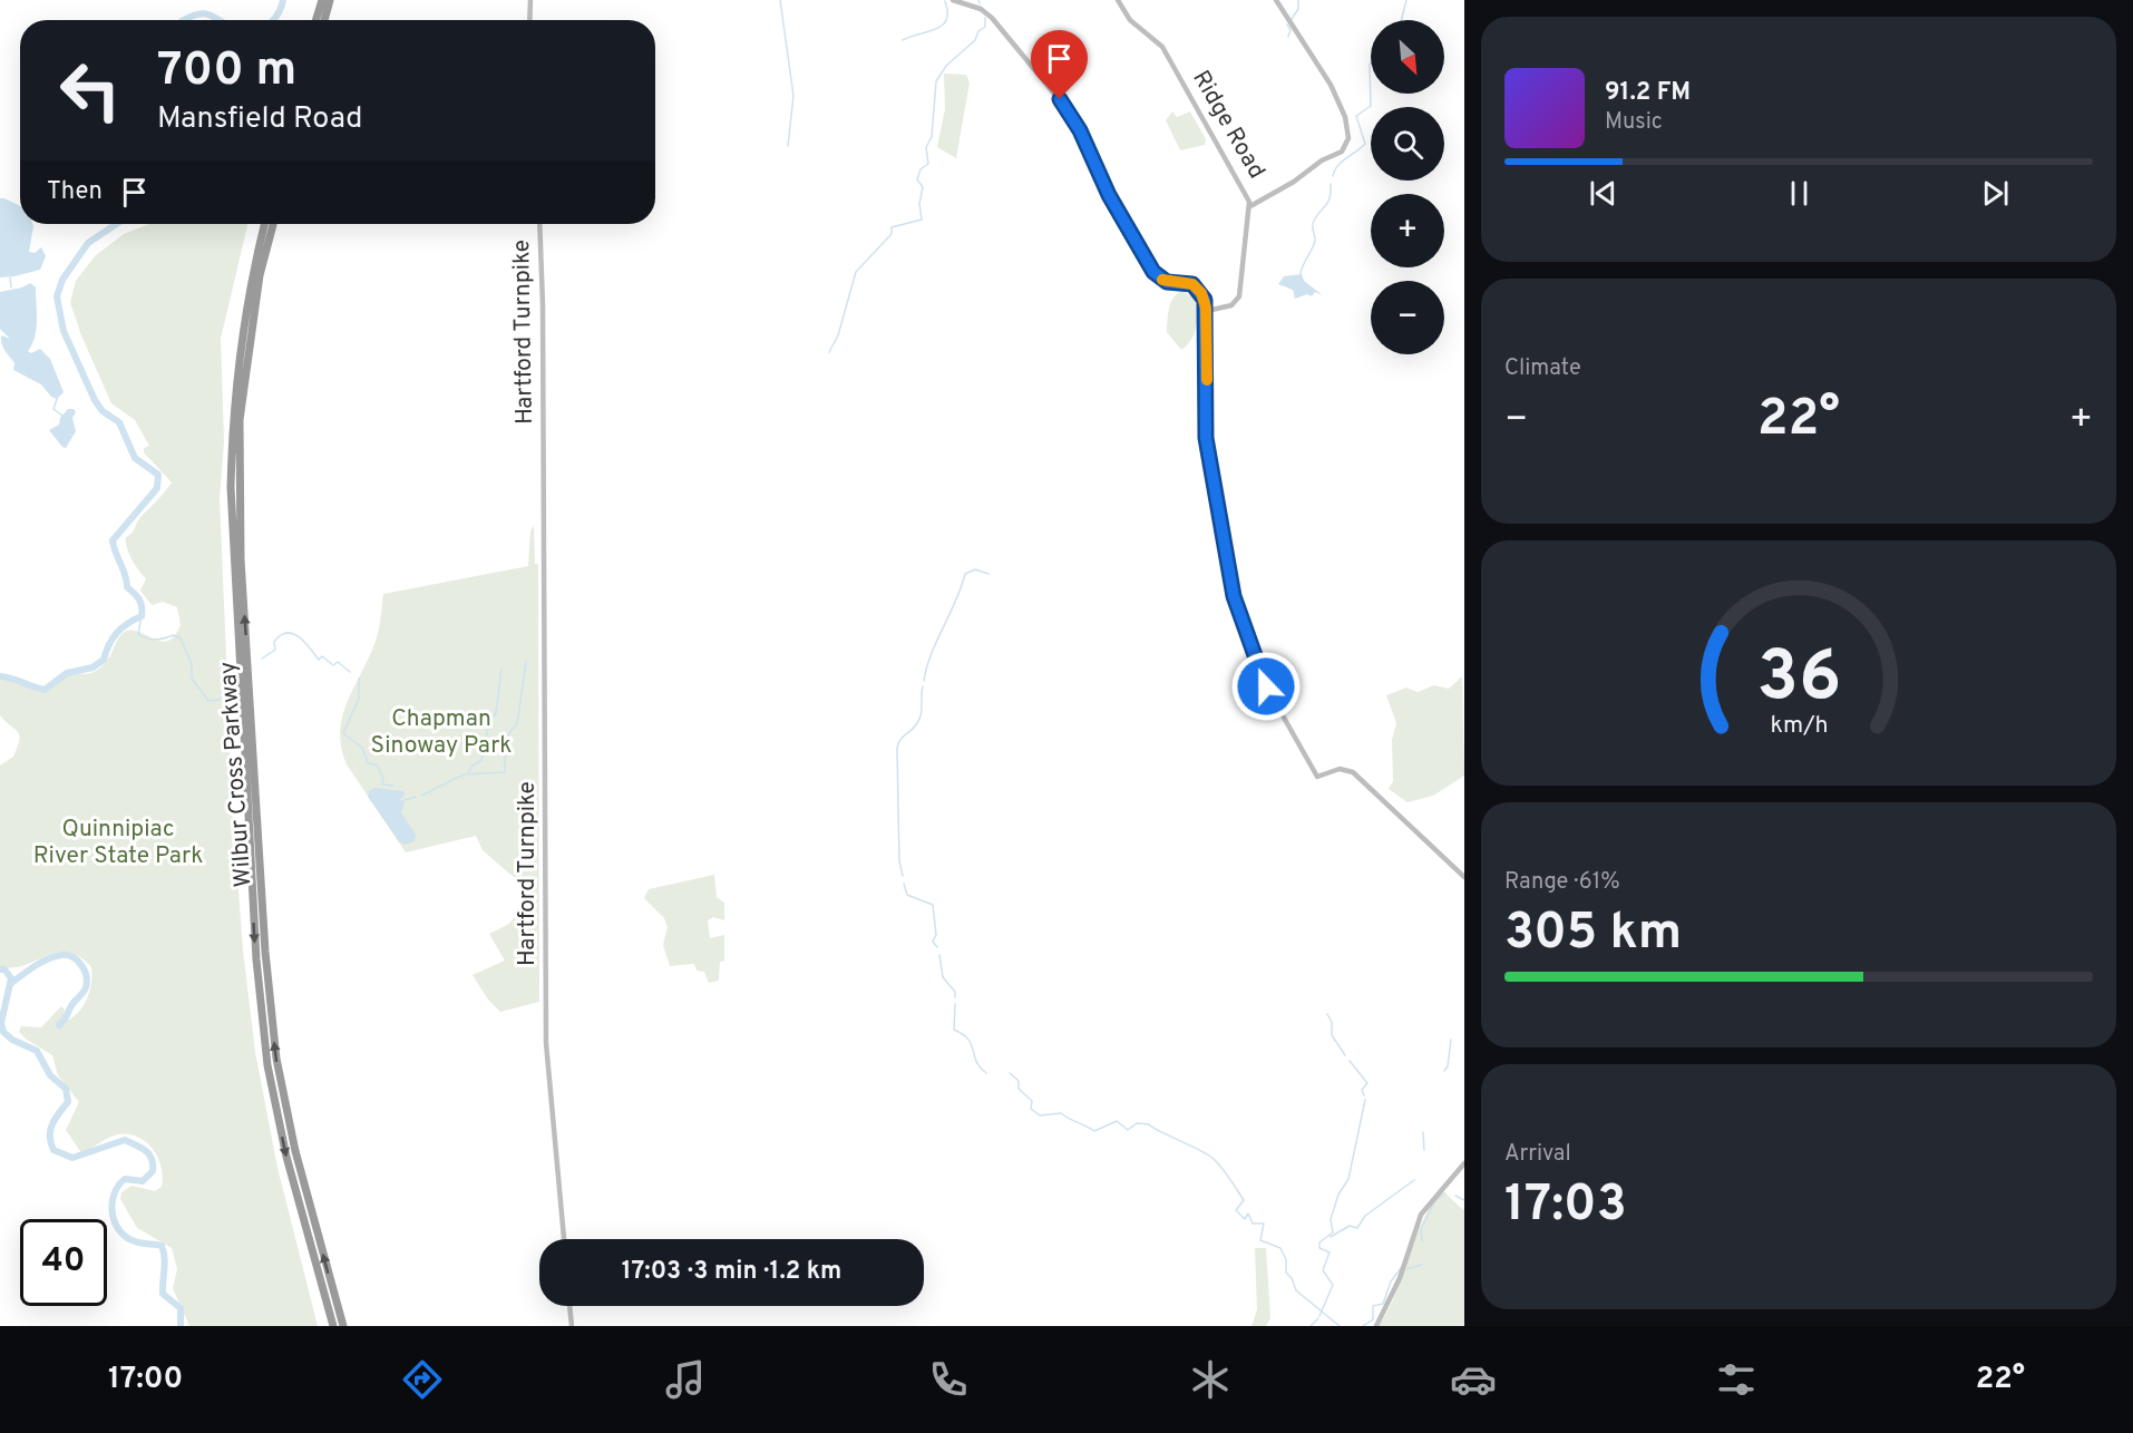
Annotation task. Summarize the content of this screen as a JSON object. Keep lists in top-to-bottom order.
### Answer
{
  "streets": {
    "highway": ["Wilbur Cross Parkway"],
    "street": ["Ridge Road", "Hartford Turnpike"]
  },
  "parks": ["Chapman Sinoway Park", "Quinnipiac River State Park"],
  "north": "bottom right",
  "page": {
    "map_buttons": ["+", "−"],
    "turn": ["700 m", "Mansfield Road"],
    "song": ["91.2 FM", "Music"],
    "then": "Then",
    "tile": [
      "Climate",
      ["Range · 61%", "305 km"],
      ["Arrival", "17:03"]
    ],
    "heat": ["−", "22°", "+"],
    "limit": "40",
    "trip": "17:03 · 3 min · 1.2 km",
    "tabs": ["17:00", "22°"],
    "gauge": ["36", "km/h"]
  }
}
